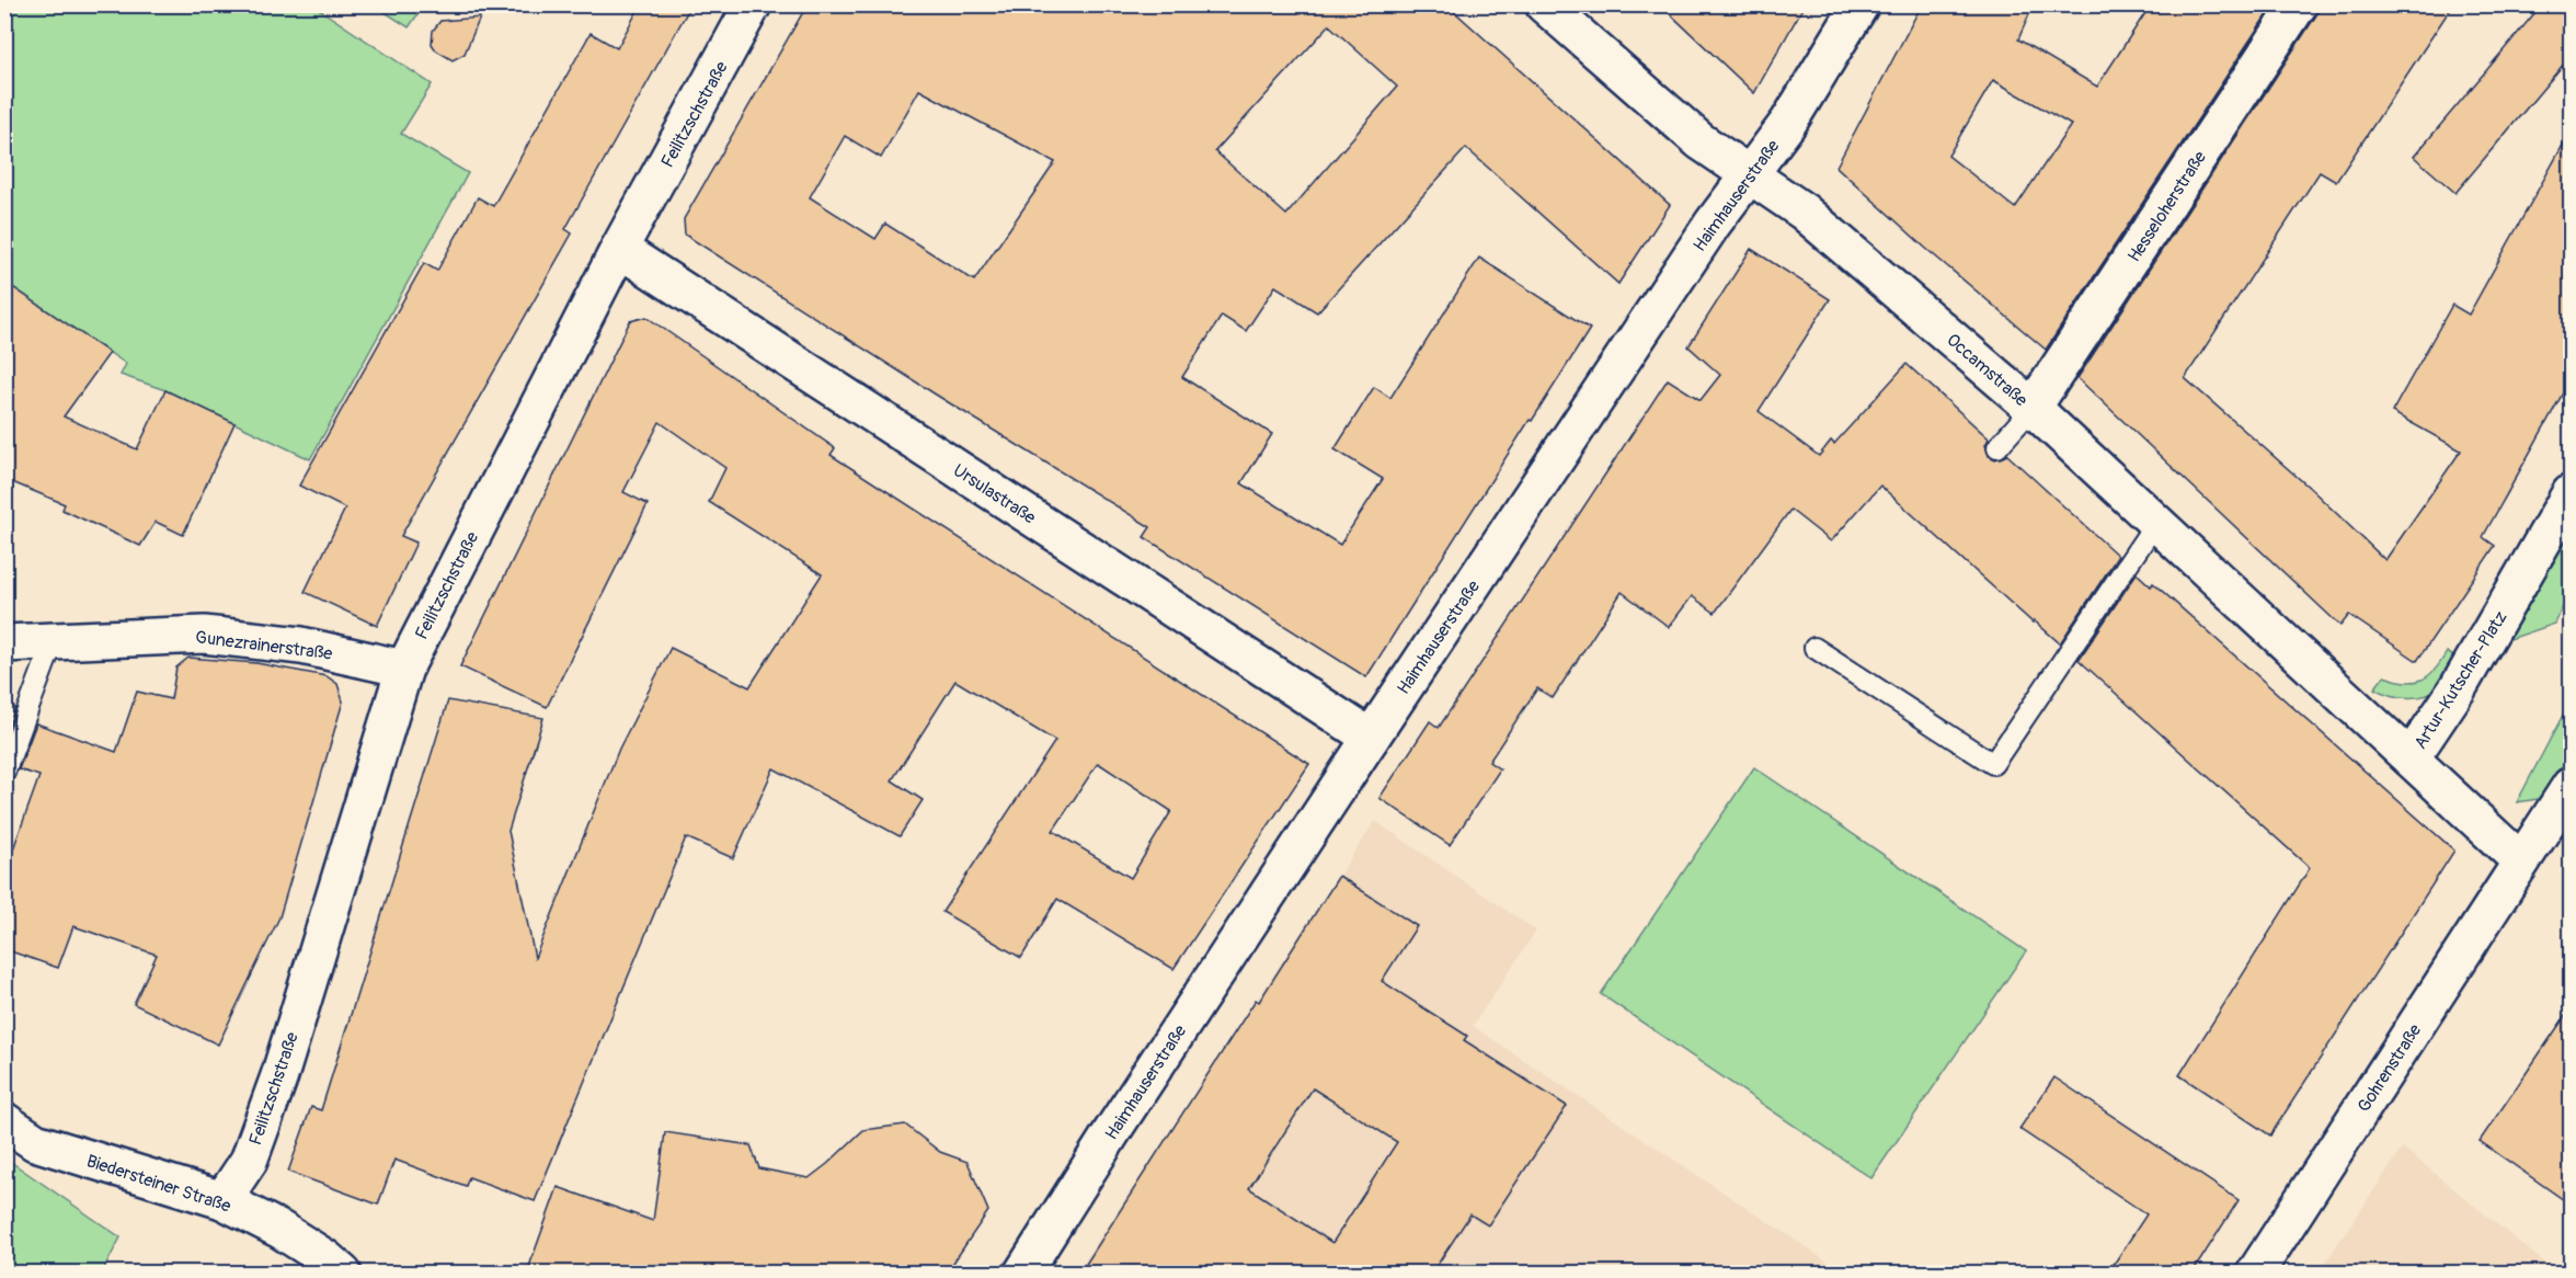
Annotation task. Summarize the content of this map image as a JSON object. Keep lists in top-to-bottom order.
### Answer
{
  "streets": {
    "street": [
      "Feilitzschstraße",
      "Haimhauserstraße",
      "Hesseloherstraße",
      "Occamstraße",
      "Ursulastraße",
      "Gunezrainerstraße",
      "Artur-Kutscher-Platz",
      "Gohrenstraße",
      "Biedersteiner Straße"
    ]
  },
  "crossings": [
    ["Feilitzschstraße", "Ursulastraße"],
    ["Feilitzschstraße", "Gunezrainerstraße"],
    ["Feilitzschstraße", "Biedersteiner Straße"],
    ["Haimhauserstraße", "Occamstraße"],
    ["Haimhauserstraße", "Ursulastraße"],
    ["Hesseloherstraße", "Occamstraße"],
    ["Occamstraße", "Artur-Kutscher-Platz"],
    ["Artur-Kutscher-Platz", "Gohrenstraße"]
  ]
}
